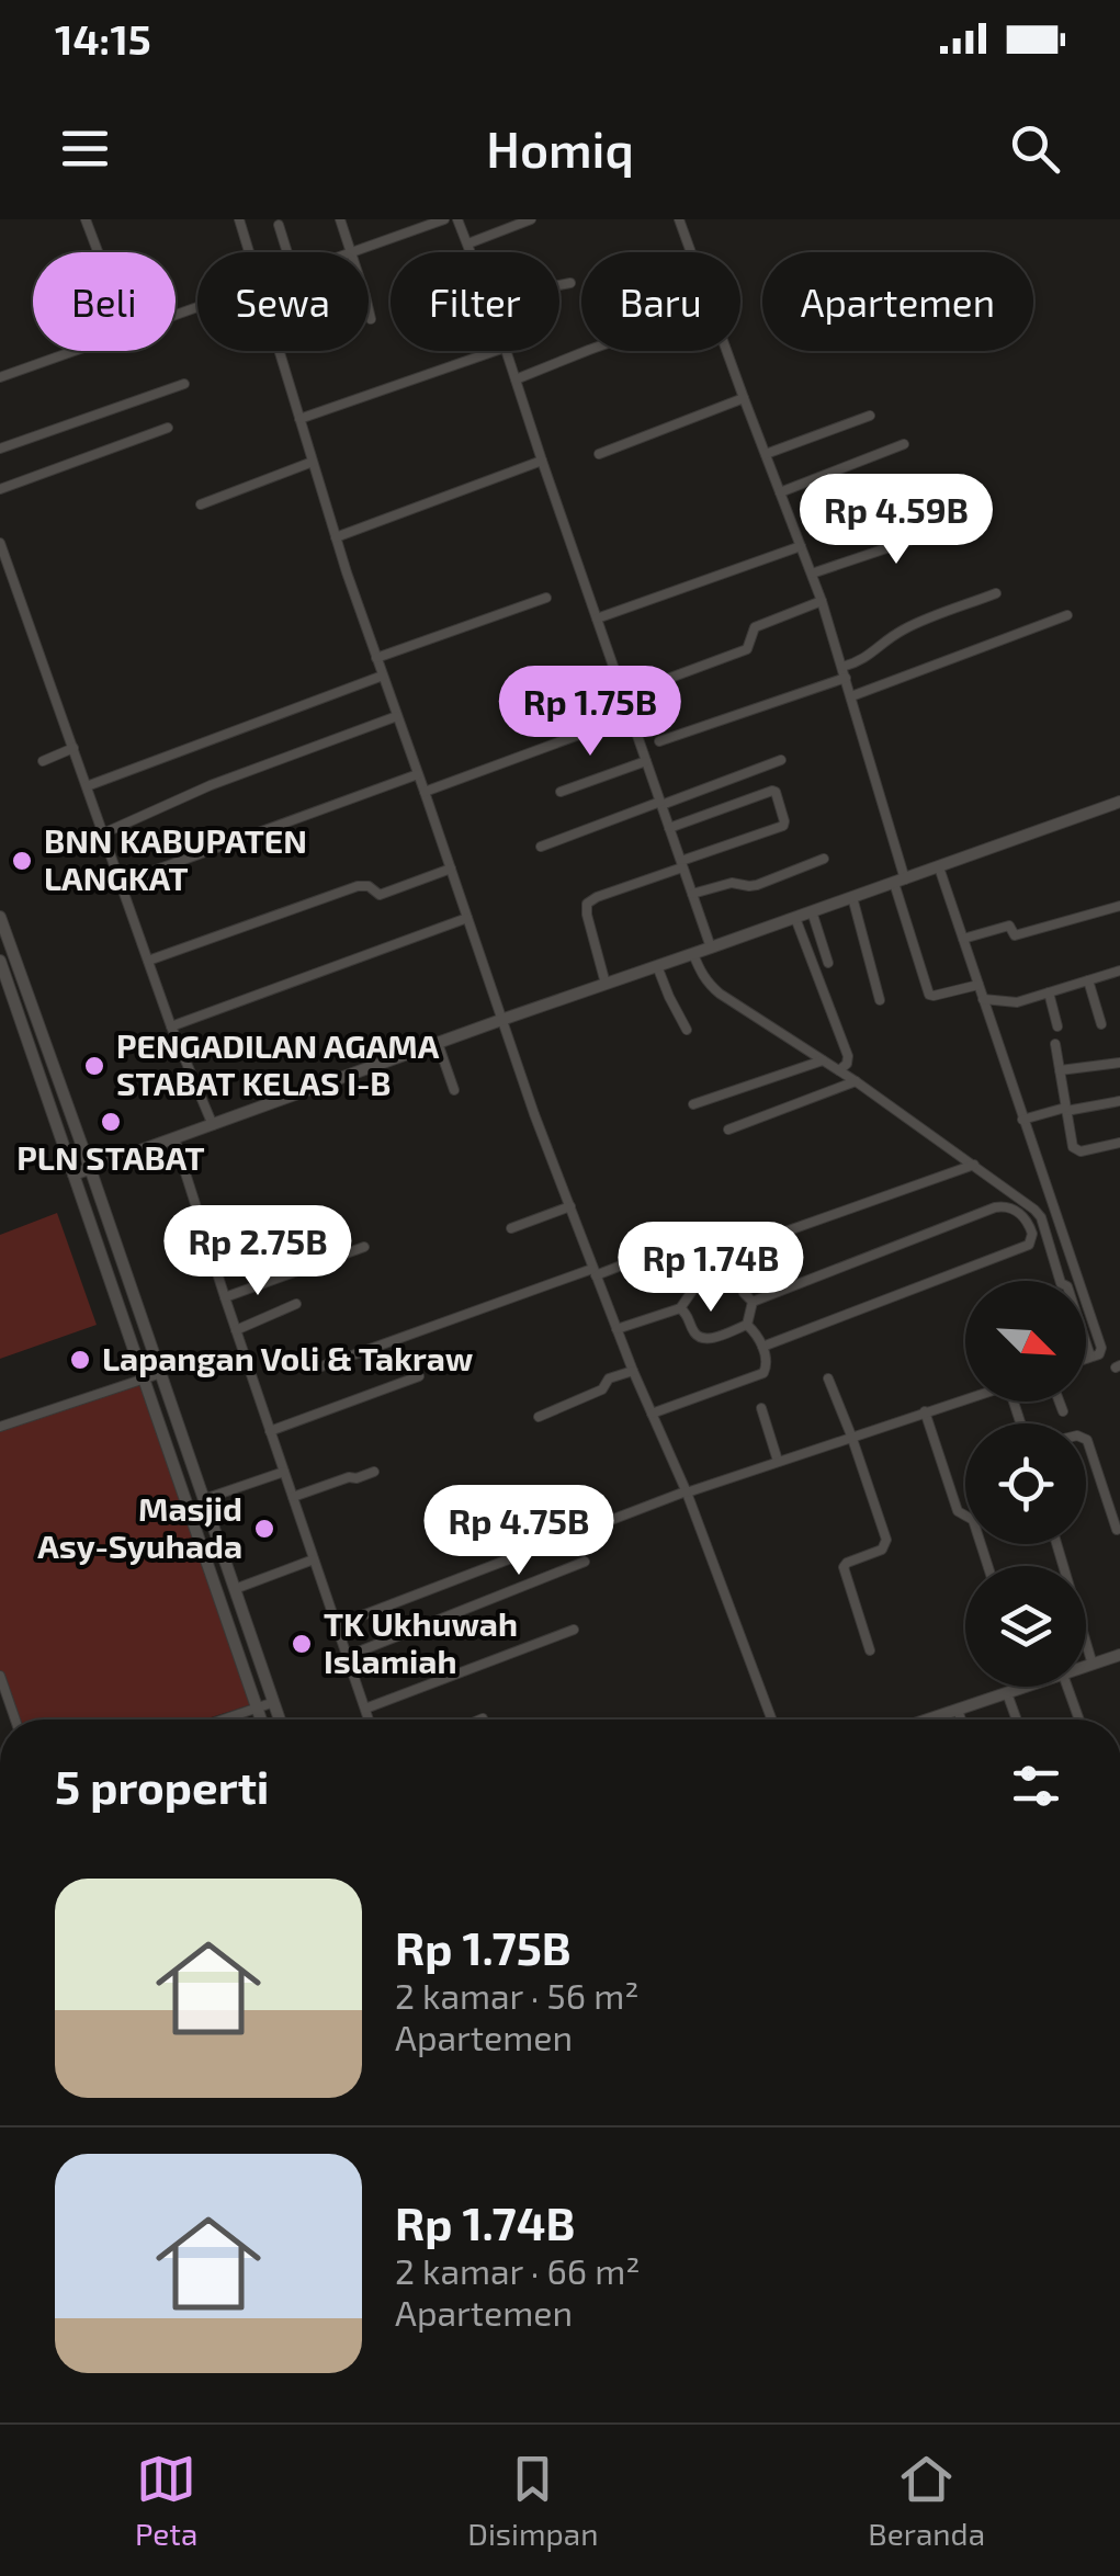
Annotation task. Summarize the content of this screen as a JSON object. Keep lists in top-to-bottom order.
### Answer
{
  "places": [
    "BNN KABUPATEN LANGKAT",
    "PENGADILAN AGAMA STABAT KELAS I-B",
    "PLN STABAT",
    "Lapangan Voli & Takraw",
    "Masjid Asy-Syuhada",
    "TK Ukhuwah Islamiah"
  ],
  "north": "bottom right",
  "page": {
    "status": "14:15",
    "header": "Homiq",
    "chip": [
      "Beli",
      "Sewa",
      "Filter",
      "Baru",
      "Apartemen"
    ],
    "price": [
      "Rp 4.59B",
      "Rp 1.75B",
      "Rp 2.75B",
      "Rp 1.74B",
      "Rp 4.75B"
    ],
    "heading": "5 properti",
    "list": [
      {
        "name": "Rp 1.75B",
        "note": "2 kamar · 56 m² · Apartemen"
      },
      {
        "name": "Rp 1.74B",
        "note": "2 kamar · 66 m² · Apartemen"
      }
    ],
    "tabs": ["Peta", "Disimpan", "Beranda"]
  }
}
